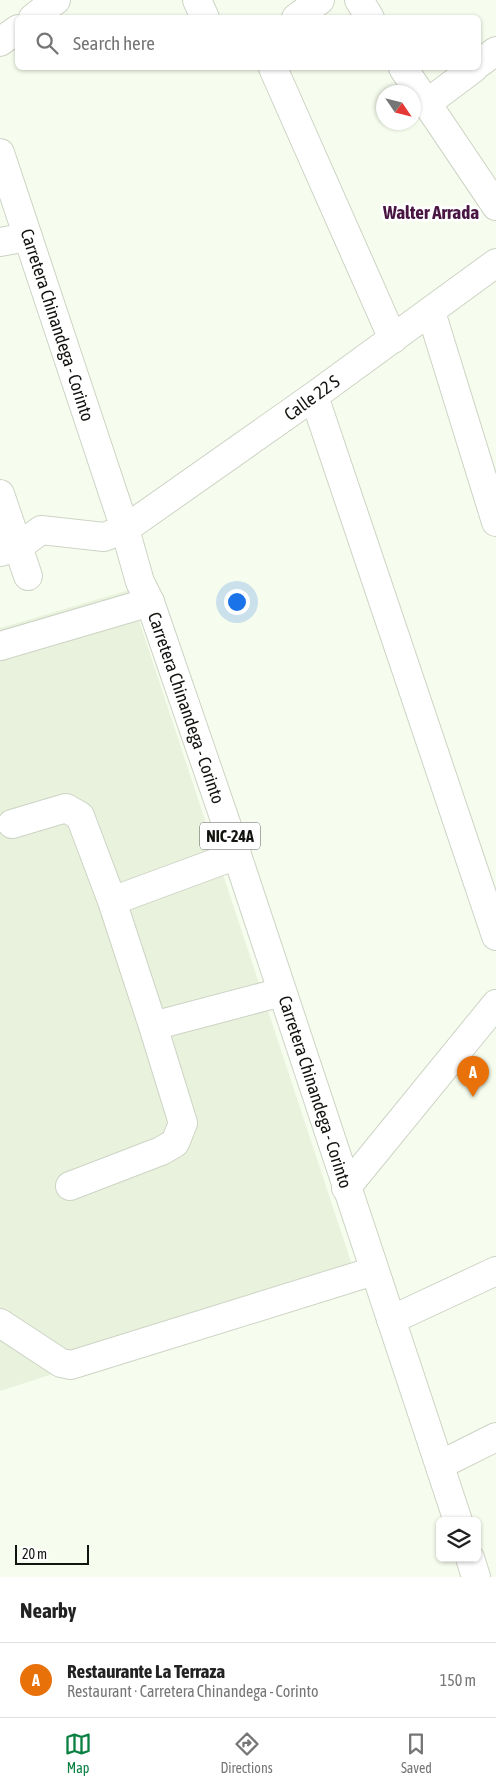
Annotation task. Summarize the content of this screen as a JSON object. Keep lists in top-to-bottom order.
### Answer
{
  "streets": {
    "main road": ["Carretera Chinandega - Corinto", "Calle 22 S", "NIC-24A"]
  },
  "crossings": [
    ["Carretera Chinandega - Corinto", "Calle 22 S"]
  ],
  "districts": ["Walter Arrada"],
  "scale_bar": "20 m",
  "north": "bottom right",
  "page": {
    "search": "Search here",
    "pins": "A",
    "scale": "20 m",
    "heading": "Nearby",
    "list": [
      {
        "mark": "A",
        "name": "Restaurante La Terraza",
        "note": "Restaurant · Carretera Chinandega - Corinto",
        "value": "150 m"
      }
    ],
    "nav": ["Map", "Directions", "Saved"]
  }
}
